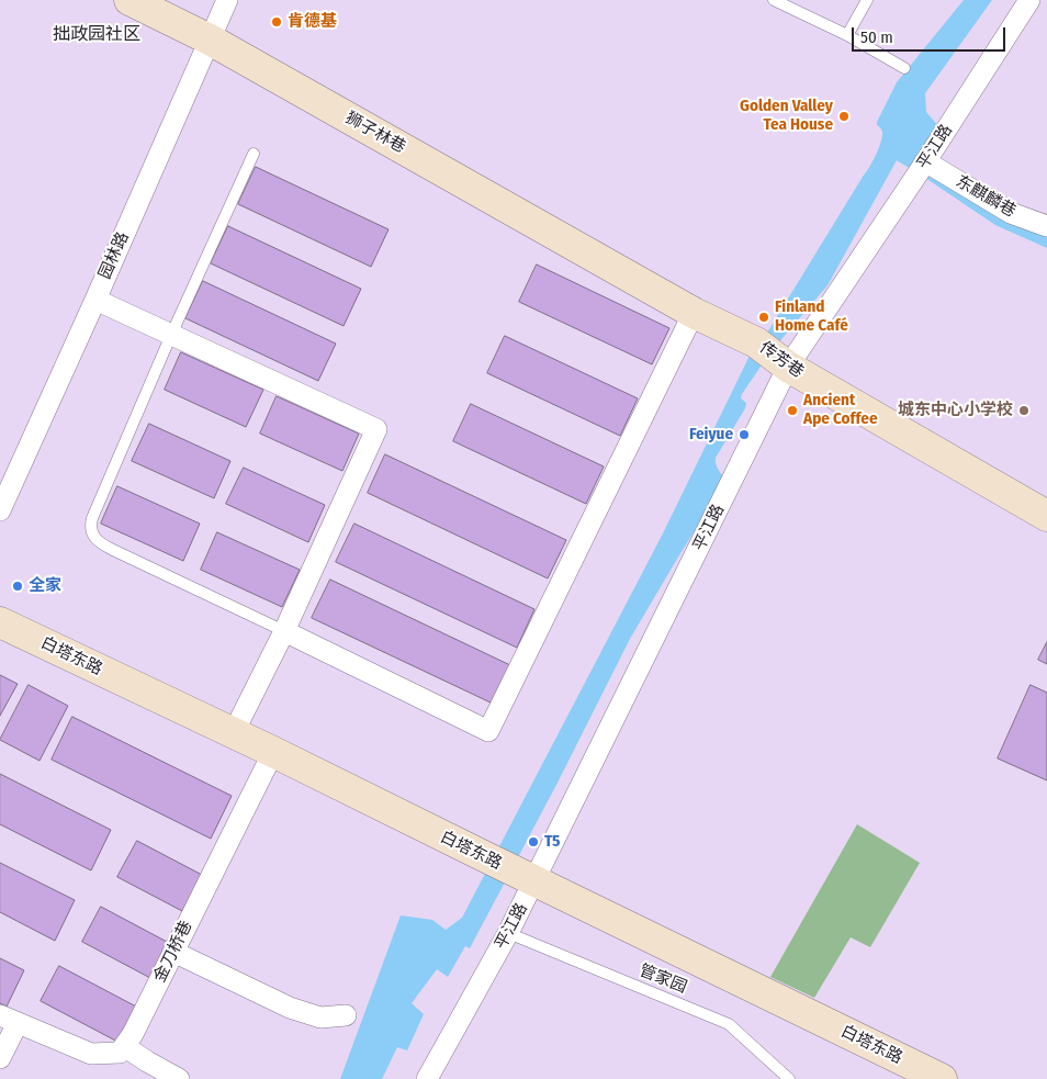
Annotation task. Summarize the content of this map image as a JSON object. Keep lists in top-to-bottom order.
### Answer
{
  "streets": {
    "main road": ["狮子林巷", "传芳巷", "白塔东路"],
    "street": [
      "平江路",
      "东麒麟巷",
      "园林路",
      "金刀桥巷"
    ],
    "lane": ["管家园"]
  },
  "crossings": [
    ["狮子林巷", "园林路"],
    ["狮子林巷", "传芳巷"],
    ["平江路", "东麒麟巷"],
    ["平江路", "传芳巷"],
    ["平江路", "白塔东路"],
    ["平江路", "管家园"],
    ["白塔东路", "金刀桥巷"]
  ],
  "districts": ["拙政园社区"],
  "places": [
    "肯德基",
    "Golden Valley Tea House",
    "Finland Home Café",
    "Ancient Ape Coffee",
    "城东中心小学校",
    "Feiyue",
    "全家",
    "T5"
  ],
  "scale_bar": "50 m"
}
